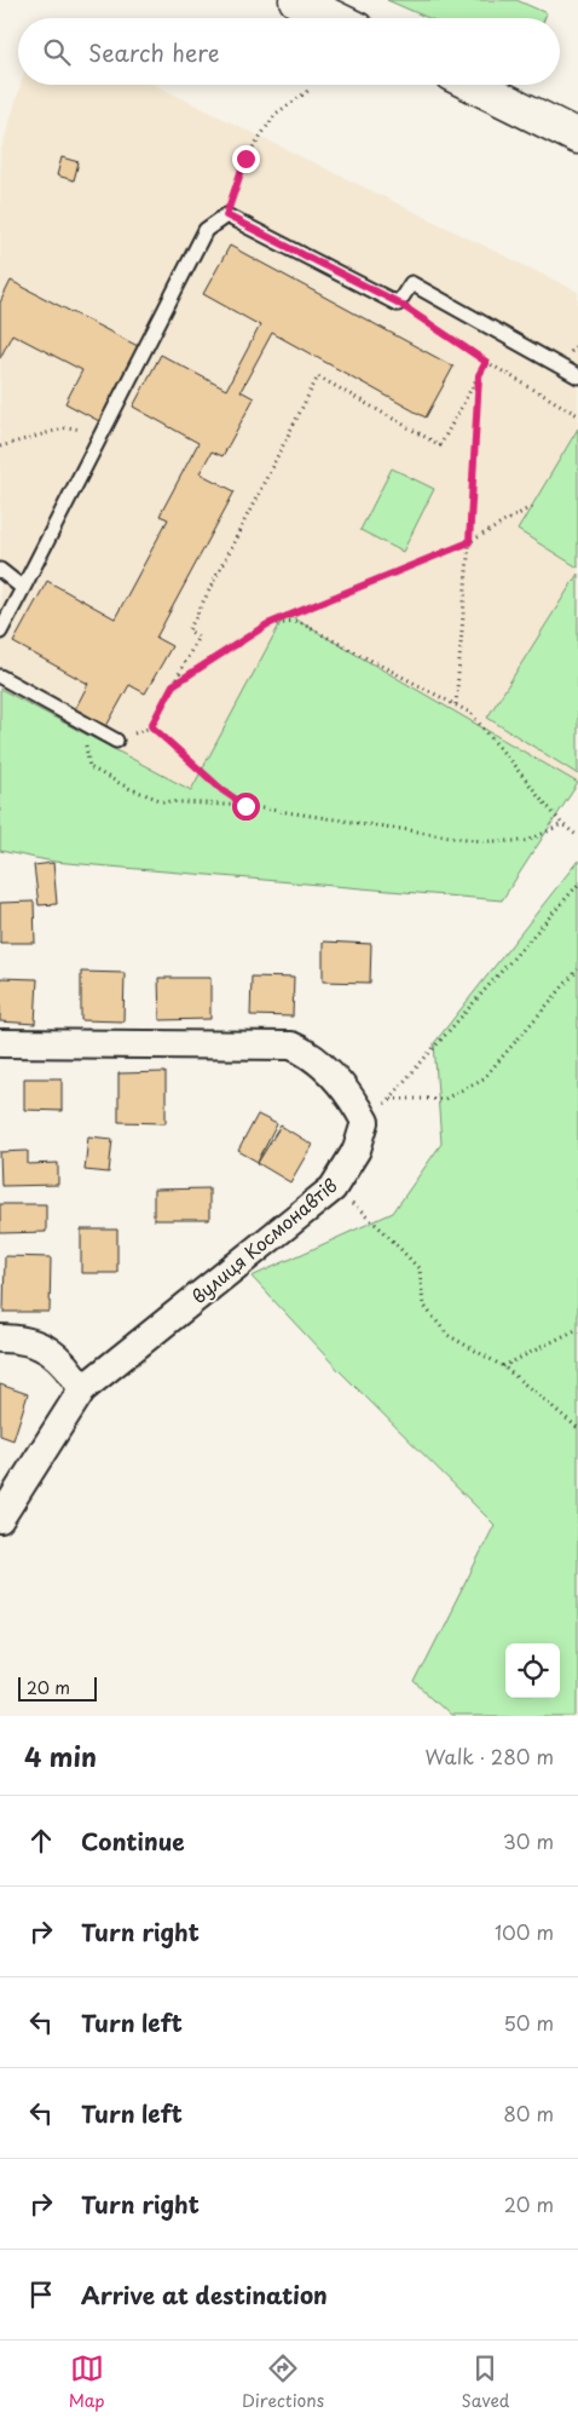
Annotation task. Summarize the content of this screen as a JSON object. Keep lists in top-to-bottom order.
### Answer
{
  "streets": {
    "street": ["вулиця Космонавтів"]
  },
  "scale_bar": "20 m",
  "page": {
    "search": "Search here",
    "scale": "20 m",
    "heading": ["4 min", "Walk · 280 m"],
    "list": [
      ["Continue", "30 m"],
      ["Turn right", "100 m"],
      ["Turn left", "50 m"],
      ["Turn left", "80 m"],
      ["Turn right", "20 m"],
      "Arrive at destination"
    ],
    "nav": ["Map", "Directions", "Saved"]
  }
}
